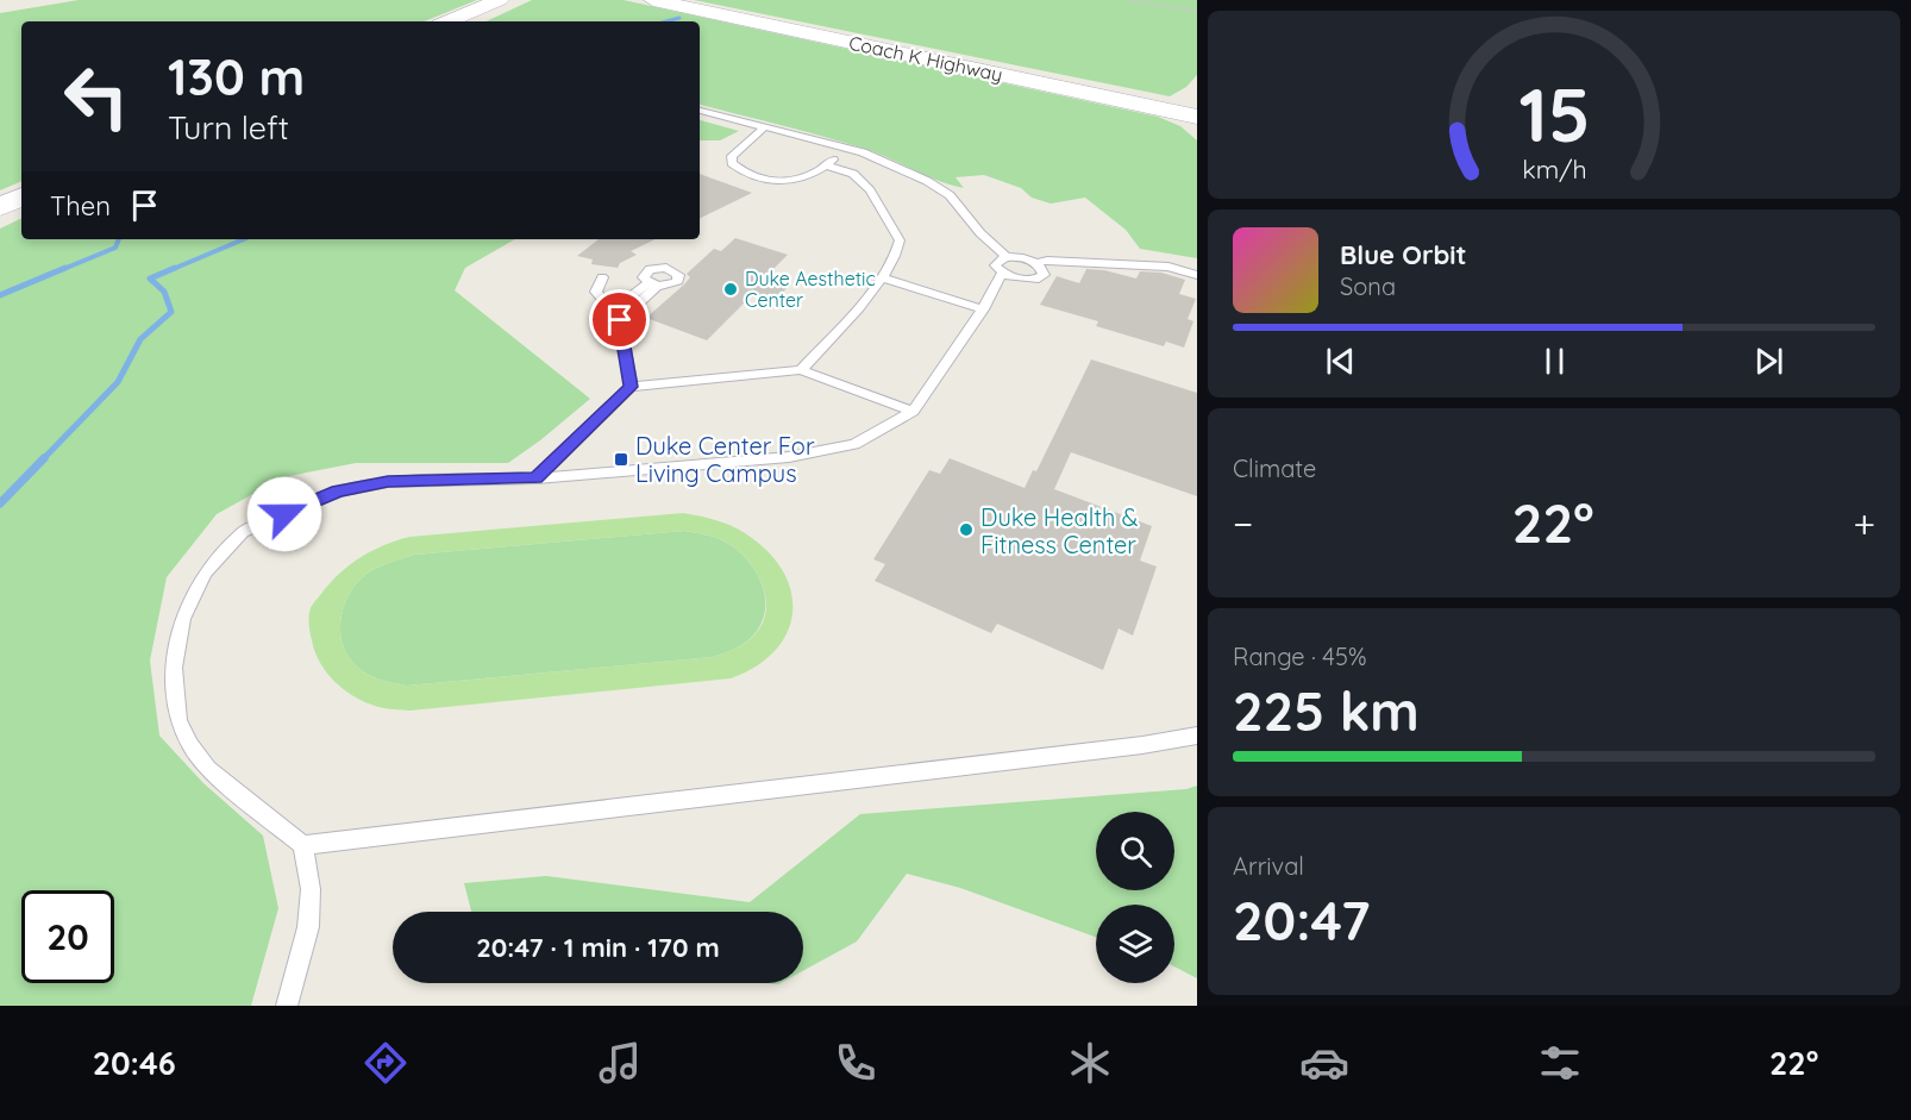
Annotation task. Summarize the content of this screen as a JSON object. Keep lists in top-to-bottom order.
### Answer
{
  "streets": {
    "main road": ["Coach K Highway"]
  },
  "places": {
    "other": ["Duke Aesthetic Center", "Duke Health & Fitness Center"],
    "transit": ["Duke Center For Living Campus"]
  },
  "page": {
    "turn": ["130 m", "Turn left"],
    "then": "Then",
    "song": ["Blue Orbit", "Sona"],
    "tile": [
      "Climate",
      ["Range · 45%", "225 km"],
      ["Arrival", "20:47"]
    ],
    "heat": ["−", "22°", "+"],
    "limit": "20",
    "trip": "20:47 · 1 min · 170 m",
    "tabs": ["20:46", "22°"],
    "gauge": ["15", "km/h"]
  }
}
